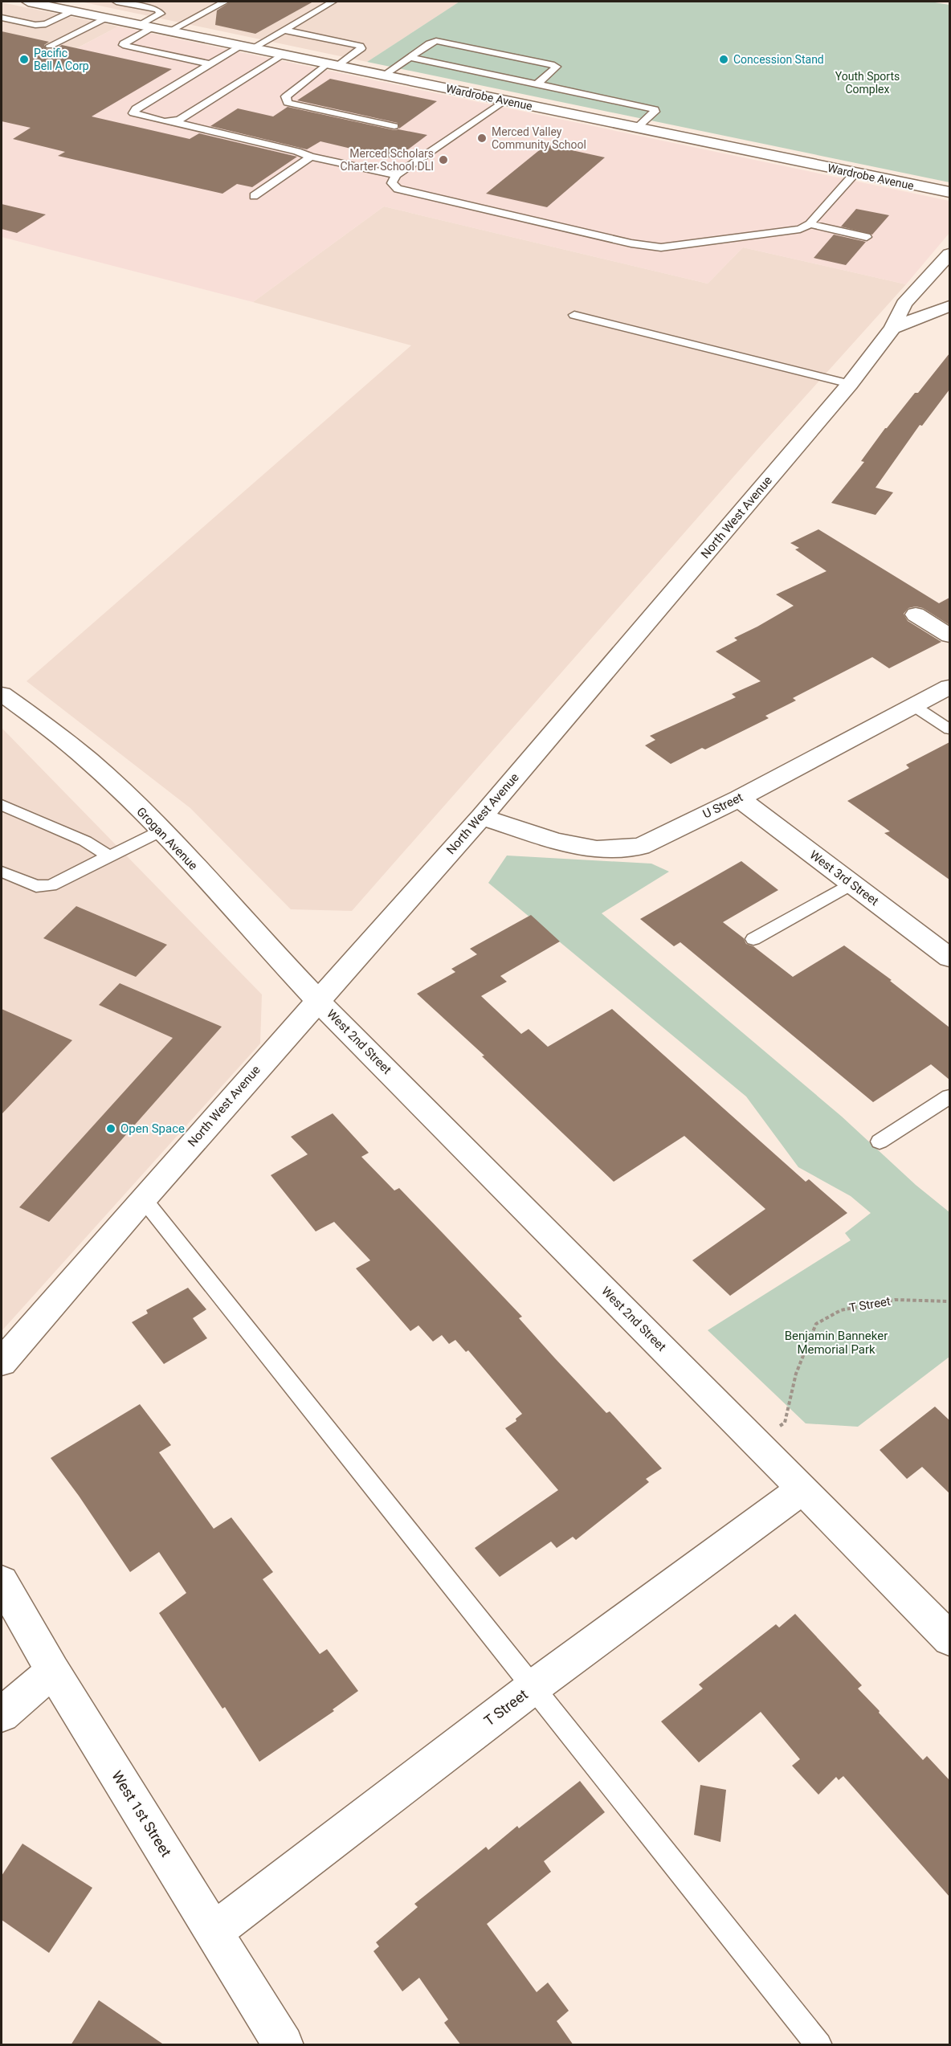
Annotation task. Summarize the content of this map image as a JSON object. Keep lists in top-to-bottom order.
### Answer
{
  "streets": {
    "street": [
      "Wardrobe Avenue",
      "North West Avenue",
      "U Street",
      "Grogan Avenue",
      "West 3rd Street",
      "West 2nd Street",
      "T Street",
      "West 1st Street"
    ]
  },
  "crossings": [
    ["North West Avenue", "U Street"],
    ["North West Avenue", "Grogan Avenue"],
    ["North West Avenue", "West 2nd Street"],
    ["U Street", "West 3rd Street"],
    ["Grogan Avenue", "West 2nd Street"],
    ["West 2nd Street", "T Street"],
    ["T Street", "West 1st Street"]
  ],
  "parks": ["Youth Sports Complex", "Benjamin Banneker Memorial Park"],
  "places": [
    "Pacific Bell A Corp",
    "Concession Stand",
    "Merced Valley Community School",
    "Merced Scholars Charter School DLI",
    "Open Space"
  ]
}
